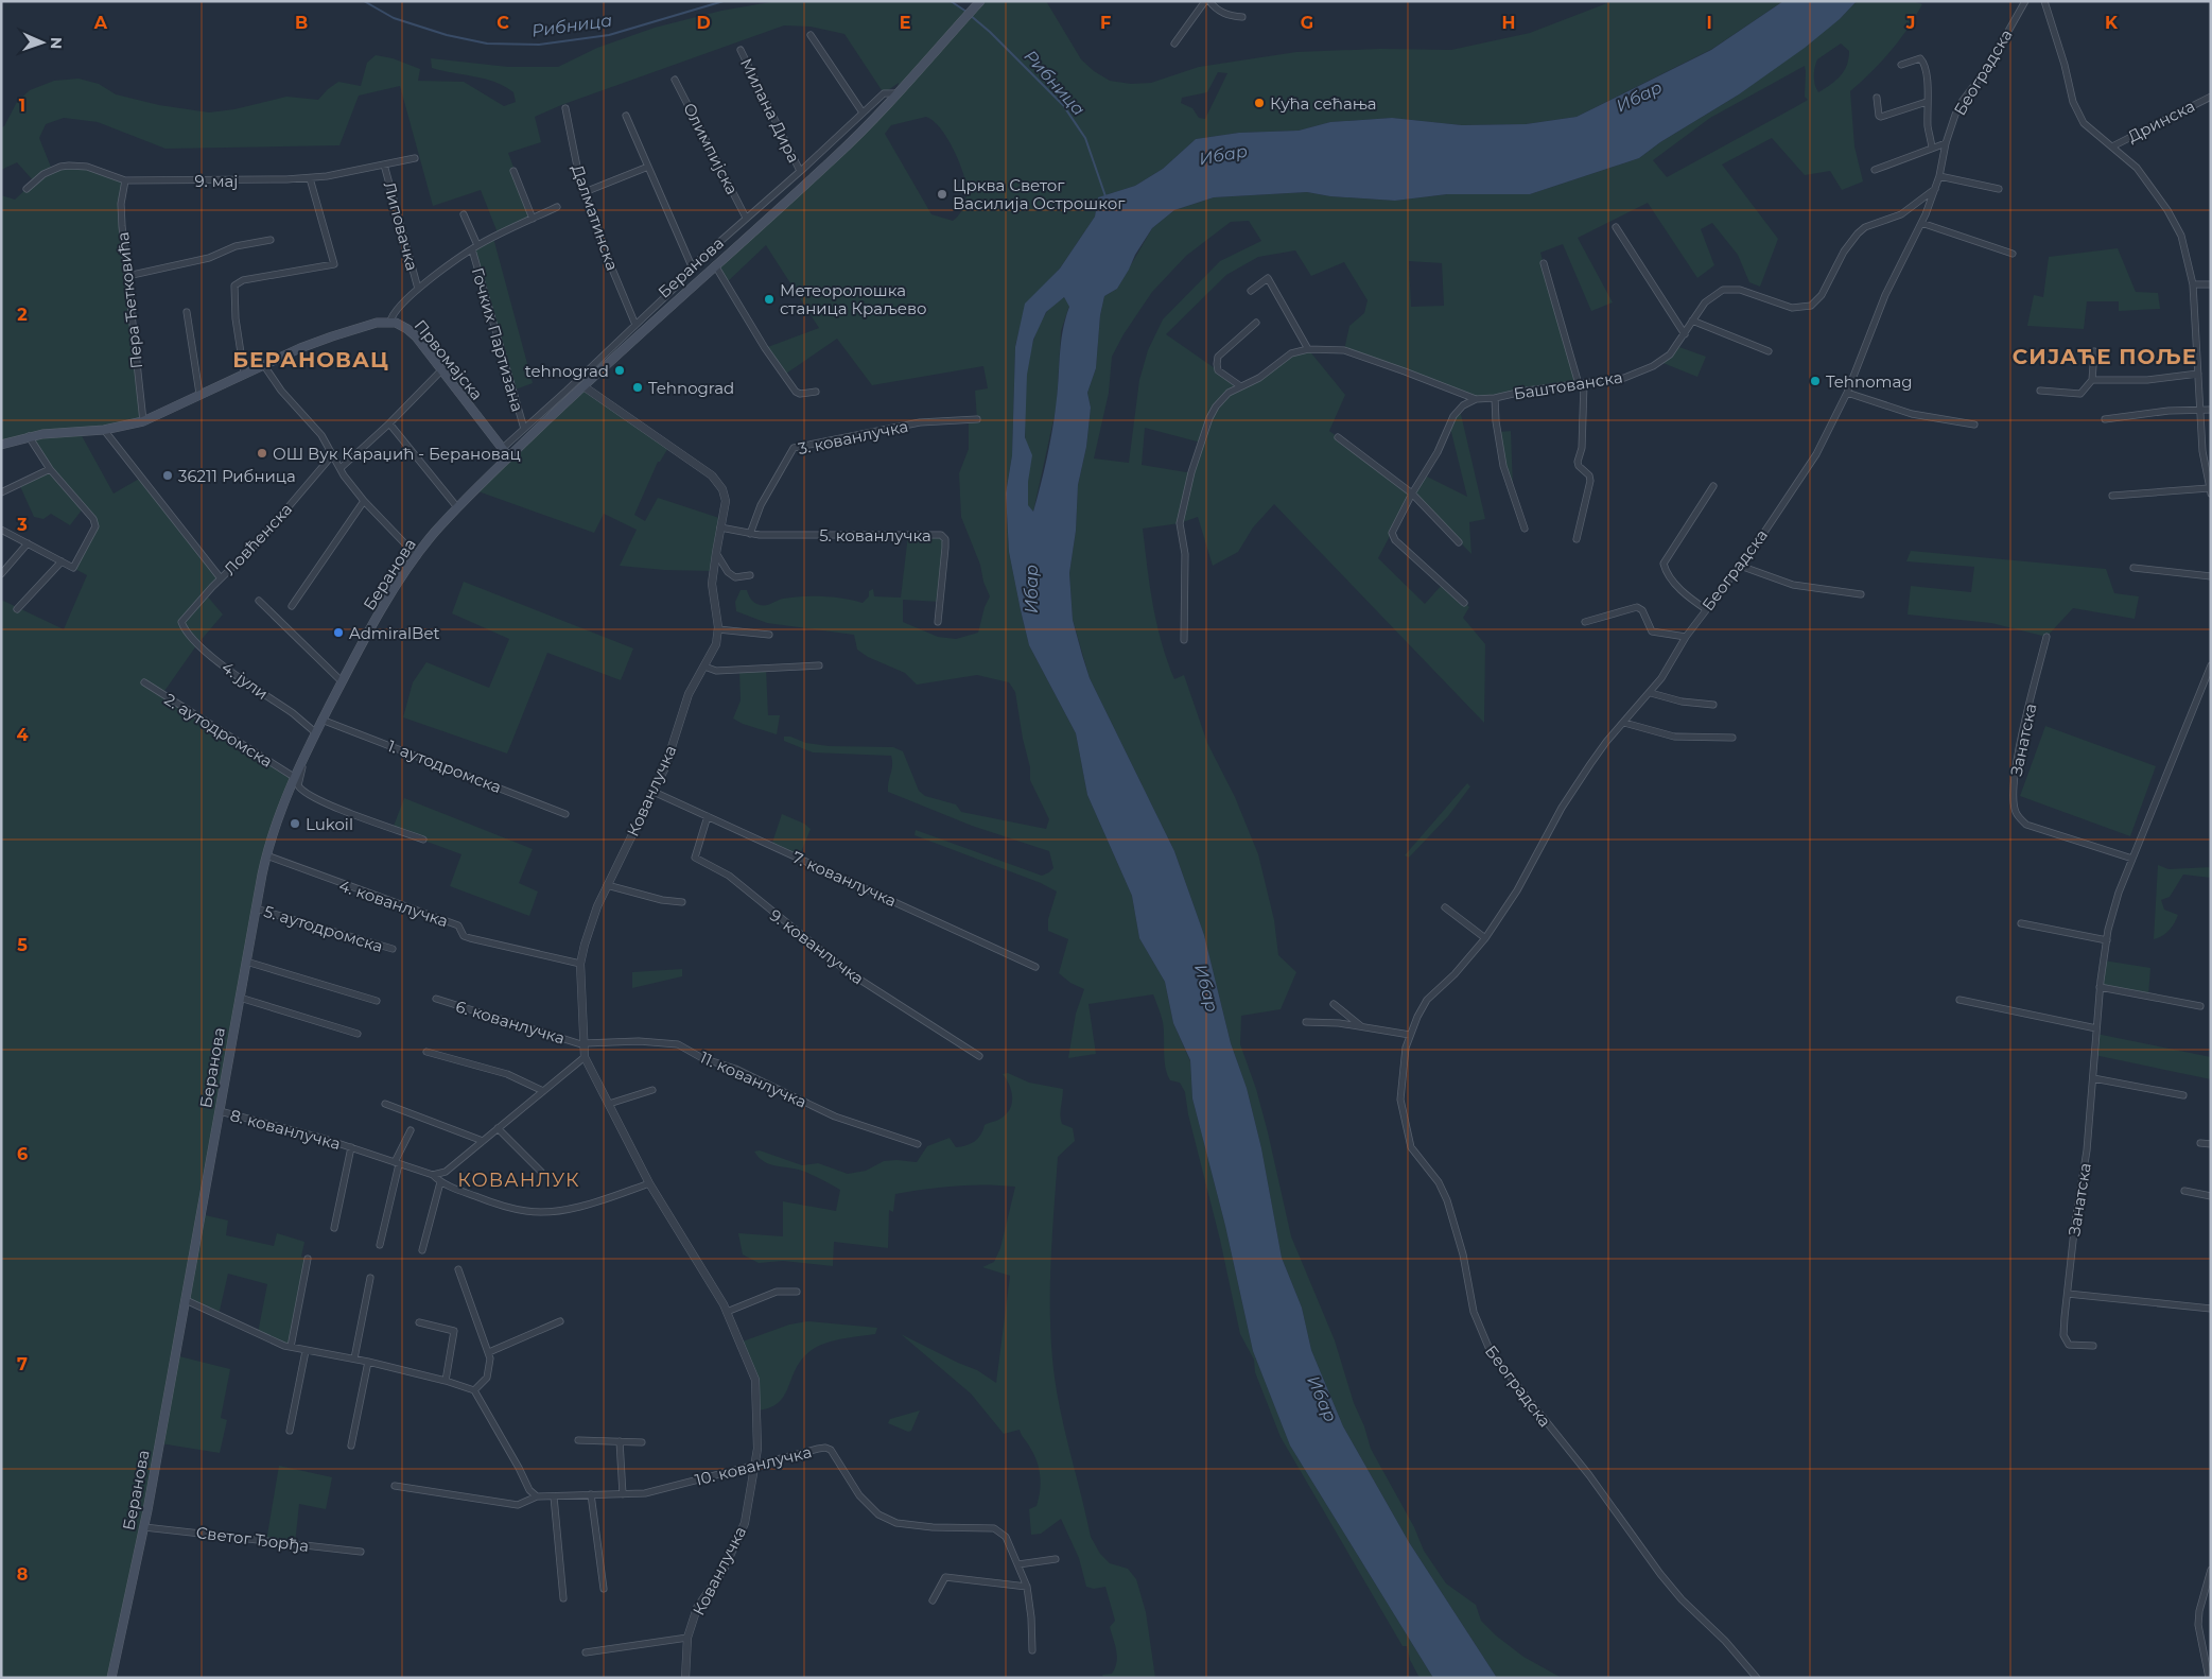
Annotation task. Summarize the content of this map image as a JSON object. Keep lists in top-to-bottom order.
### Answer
{
  "streets": {
    "main road": ["Беранова", "Првомајска"],
    "street": [
      "Београдска",
      "Милана Дира",
      "Дринска",
      "Олимпијска",
      "9. мај",
      "Далматинска",
      "Липовачка",
      "Пера Ћетковића",
      "Гочких Партизана",
      "Баштованска",
      "3. кованлучка",
      "5. кованлучка",
      "Ловћенска",
      "4. јули",
      "2. аутодромска",
      "Занатска",
      "1. аутодромска",
      "Кованлучка",
      "7. кованлучка",
      "4. кованлучка",
      "5. аутодромска",
      "9. кованлучка",
      "6. кованлучка",
      "11. кованлучка",
      "8. кованлучка",
      "10. кованлучка",
      "Светог Ђорђа"
    ]
  },
  "crossings": [
    ["Београдска", "Баштованска"],
    ["Милана Дира", "Беранова"],
    ["Олимпијска", "Беранова"],
    ["9. мај", "Липовачка"],
    ["9. мај", "Пера Ћетковића"],
    ["Далматинска", "Беранова"],
    ["Беранова", "Гочких Партизана"],
    ["Беранова", "Првомајска"],
    ["Беранова", "4. јули"],
    ["Беранова", "2. аутодромска"],
    ["Беранова", "1. аутодромска"],
    ["Беранова", "Кованлучка"],
    ["Беранова", "4. кованлучка"],
    ["Беранова", "5. аутодромска"],
    ["Беранова", "8. кованлучка"],
    ["Беранова", "Светог Ђорђа"],
    ["Пера Ћетковића", "Првомајска"],
    ["3. кованлучка", "5. кованлучка"],
    ["5. кованлучка", "Кованлучка"],
    ["Ловћенска", "4. јули"],
    ["Кованлучка", "7. кованлучка"],
    ["Кованлучка", "4. кованлучка"],
    ["Кованлучка", "6. кованлучка"],
    ["Кованлучка", "11. кованлучка"],
    ["Кованлучка", "10. кованлучка"],
    ["7. кованлучка", "9. кованлучка"],
    ["6. кованлучка", "11. кованлучка"]
  ],
  "districts": ["СИЈАЋЕ ПОЉЕ", "БЕРАНОВАЦ", "КОВАНЛУК"],
  "water": ["Рибница", "Ибар"],
  "places": [
    "Кућа сећања",
    "Црква Светог Василија Острошког",
    "Метеоролошка станица Краљево",
    "tehnograd",
    "Tehnomag",
    "Tehnograd",
    "ОШ Вук Караџић - Берановац",
    "36211 Рибница",
    "AdmiralBet",
    "Lukoil"
  ],
  "north": "right",
  "grid": {
    "columns": [
      "A",
      "B",
      "C",
      "D",
      "E",
      "F",
      "G",
      "H",
      "I",
      "J",
      "K"
    ],
    "rows": [
      "1",
      "2",
      "3",
      "4",
      "5",
      "6",
      "7",
      "8"
    ]
  }
}
